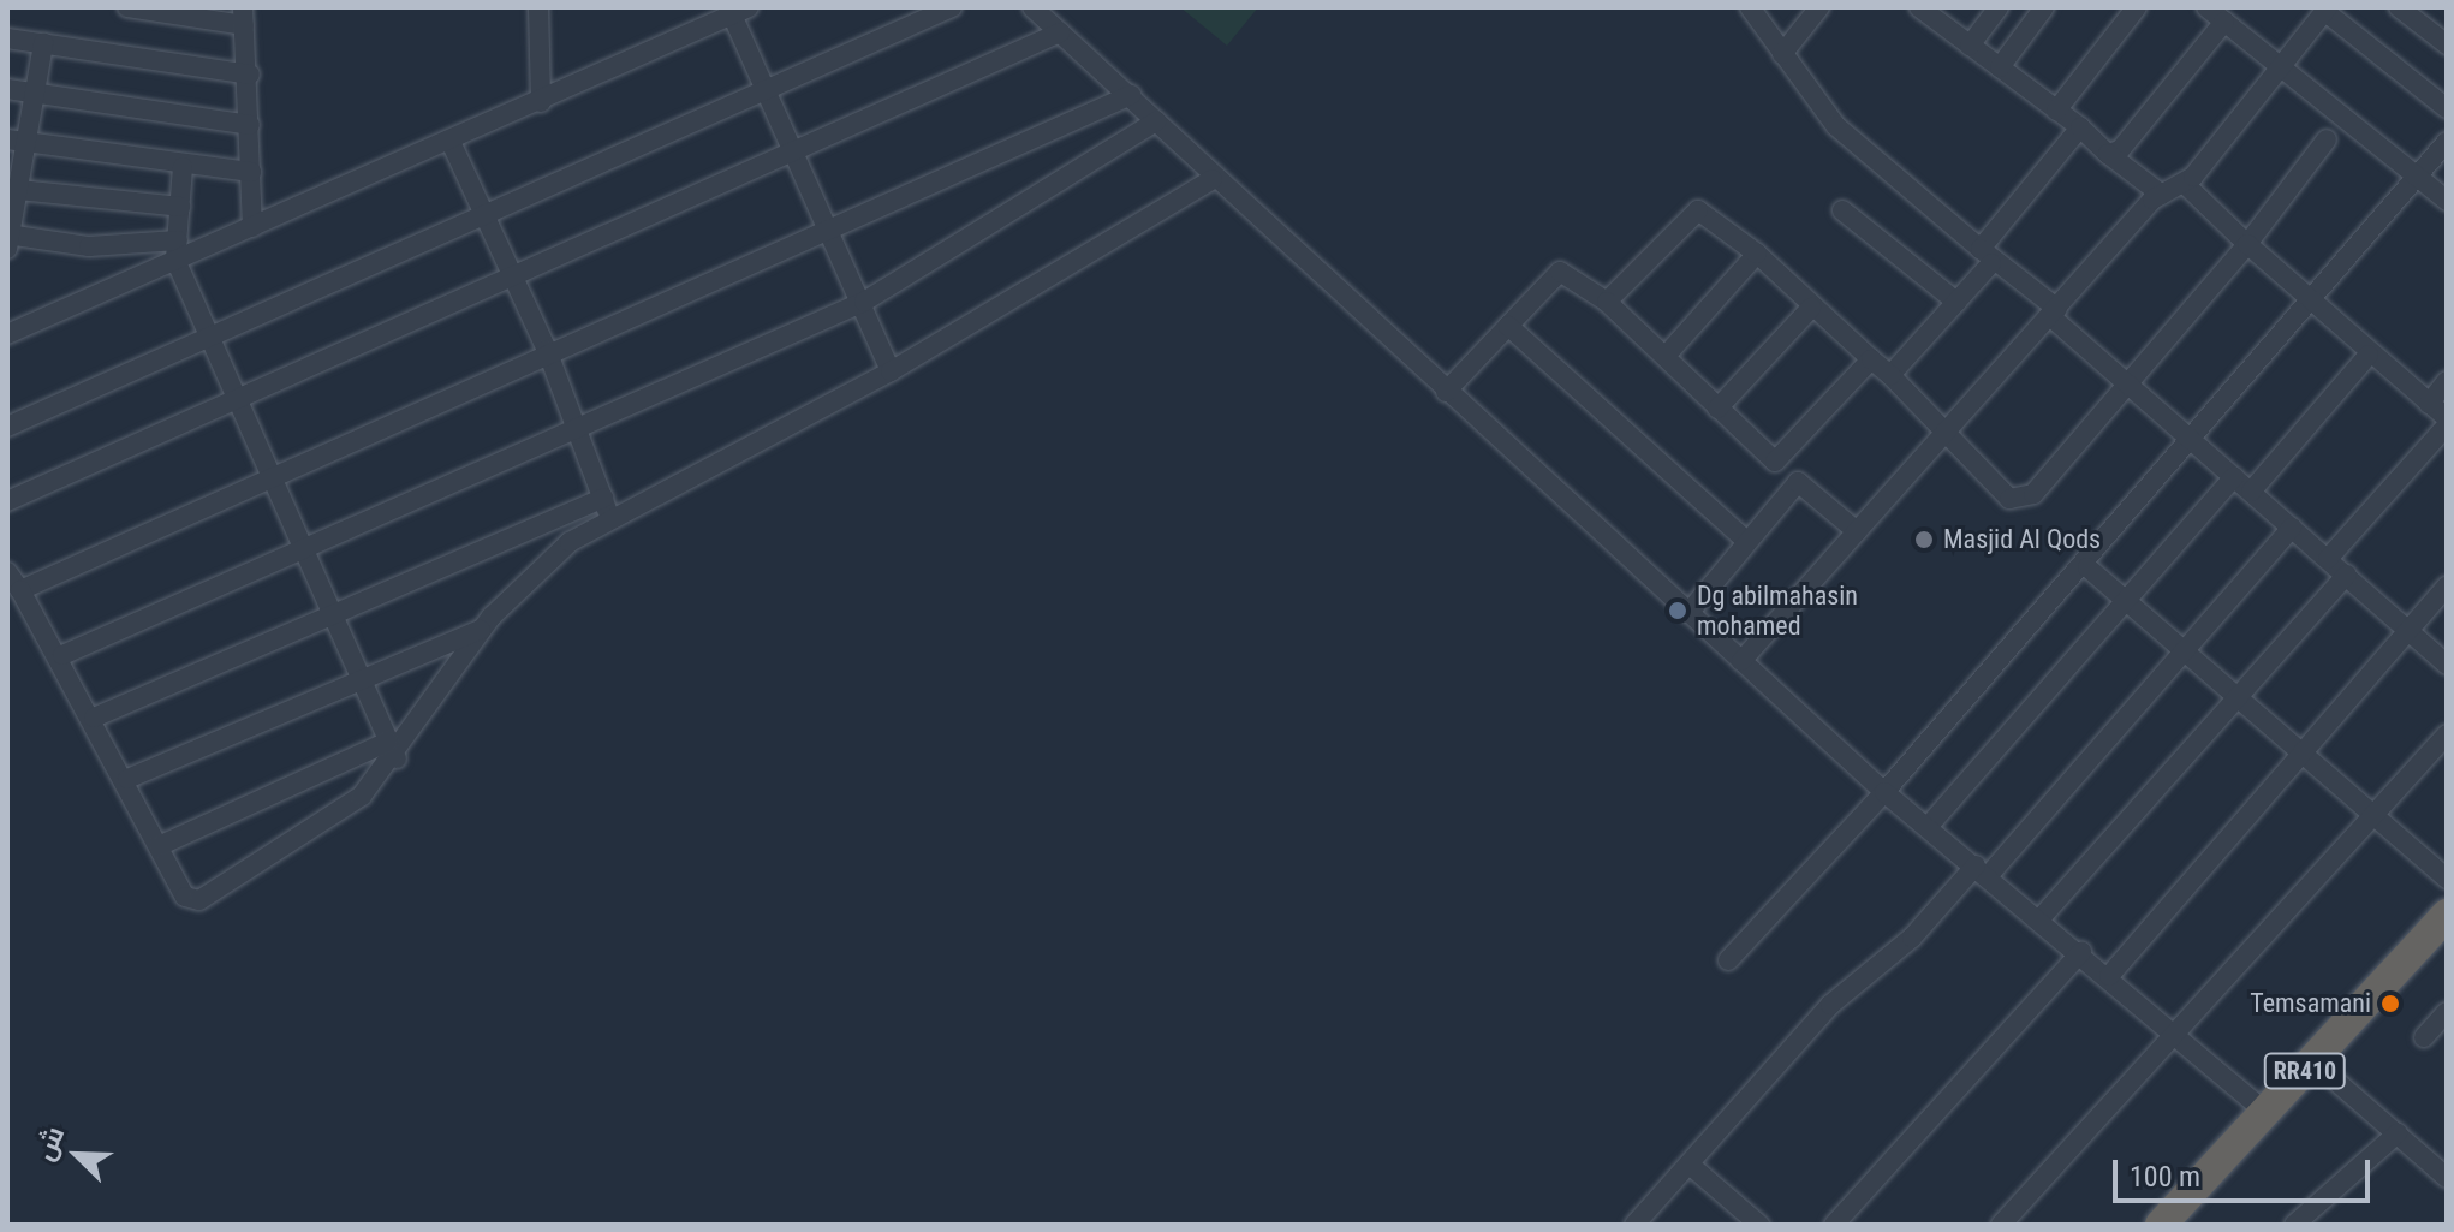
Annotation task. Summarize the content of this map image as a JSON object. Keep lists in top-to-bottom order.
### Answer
{
  "streets": {
    "highway": ["RR410"]
  },
  "places": ["Masjid Al Qods", "Dg abilmahasin mohamed", "Temsamani"],
  "scale_bar": "100 m",
  "north": "top left"
}
